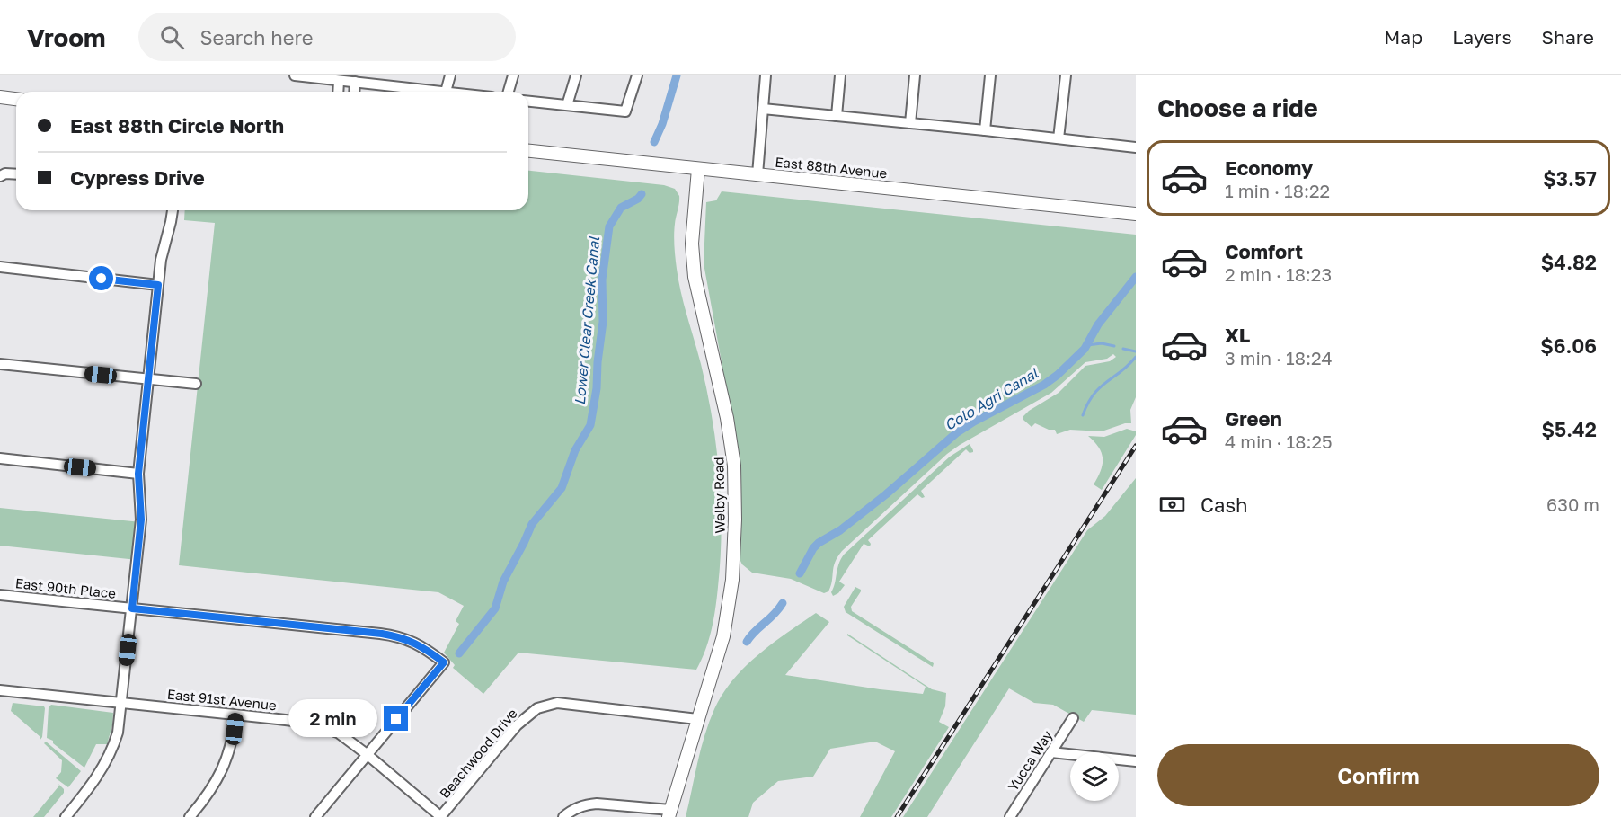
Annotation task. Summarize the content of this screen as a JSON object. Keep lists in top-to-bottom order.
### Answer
{
  "streets": {
    "street": [
      "East 88th Avenue",
      "Welby Road",
      "East 90th Place",
      "East 91st Avenue",
      "Beachwood Drive",
      "Yucca Way"
    ]
  },
  "crossings": [
    ["East 88th Avenue", "Welby Road"],
    ["Welby Road", "Beachwood Drive"],
    ["East 90th Place", "East 91st Avenue"],
    ["East 91st Avenue", "Beachwood Drive"]
  ],
  "water": ["Lower Clear Creek Canal", "Colo Agri Canal"],
  "page": {
    "header": "Vroom",
    "search": "Search here",
    "nav": ["Map", "Layers", "Share"],
    "heading": "Choose a ride",
    "banner": ["East 88th Circle North", "Cypress Drive"],
    "list": [
      {
        "name": "Economy",
        "note": "1 min · 18:22",
        "value": "$3.57"
      },
      {
        "name": "Comfort",
        "note": "2 min · 18:23",
        "value": "$4.82"
      },
      {
        "name": "XL",
        "note": "3 min · 18:24",
        "value": "$6.06"
      },
      {
        "name": "Green",
        "note": "4 min · 18:25",
        "value": "$5.42"
      }
    ],
    "pay": ["Cash", "630 m"],
    "bubble": "2 min",
    "buttons": "Confirm"
  }
}
